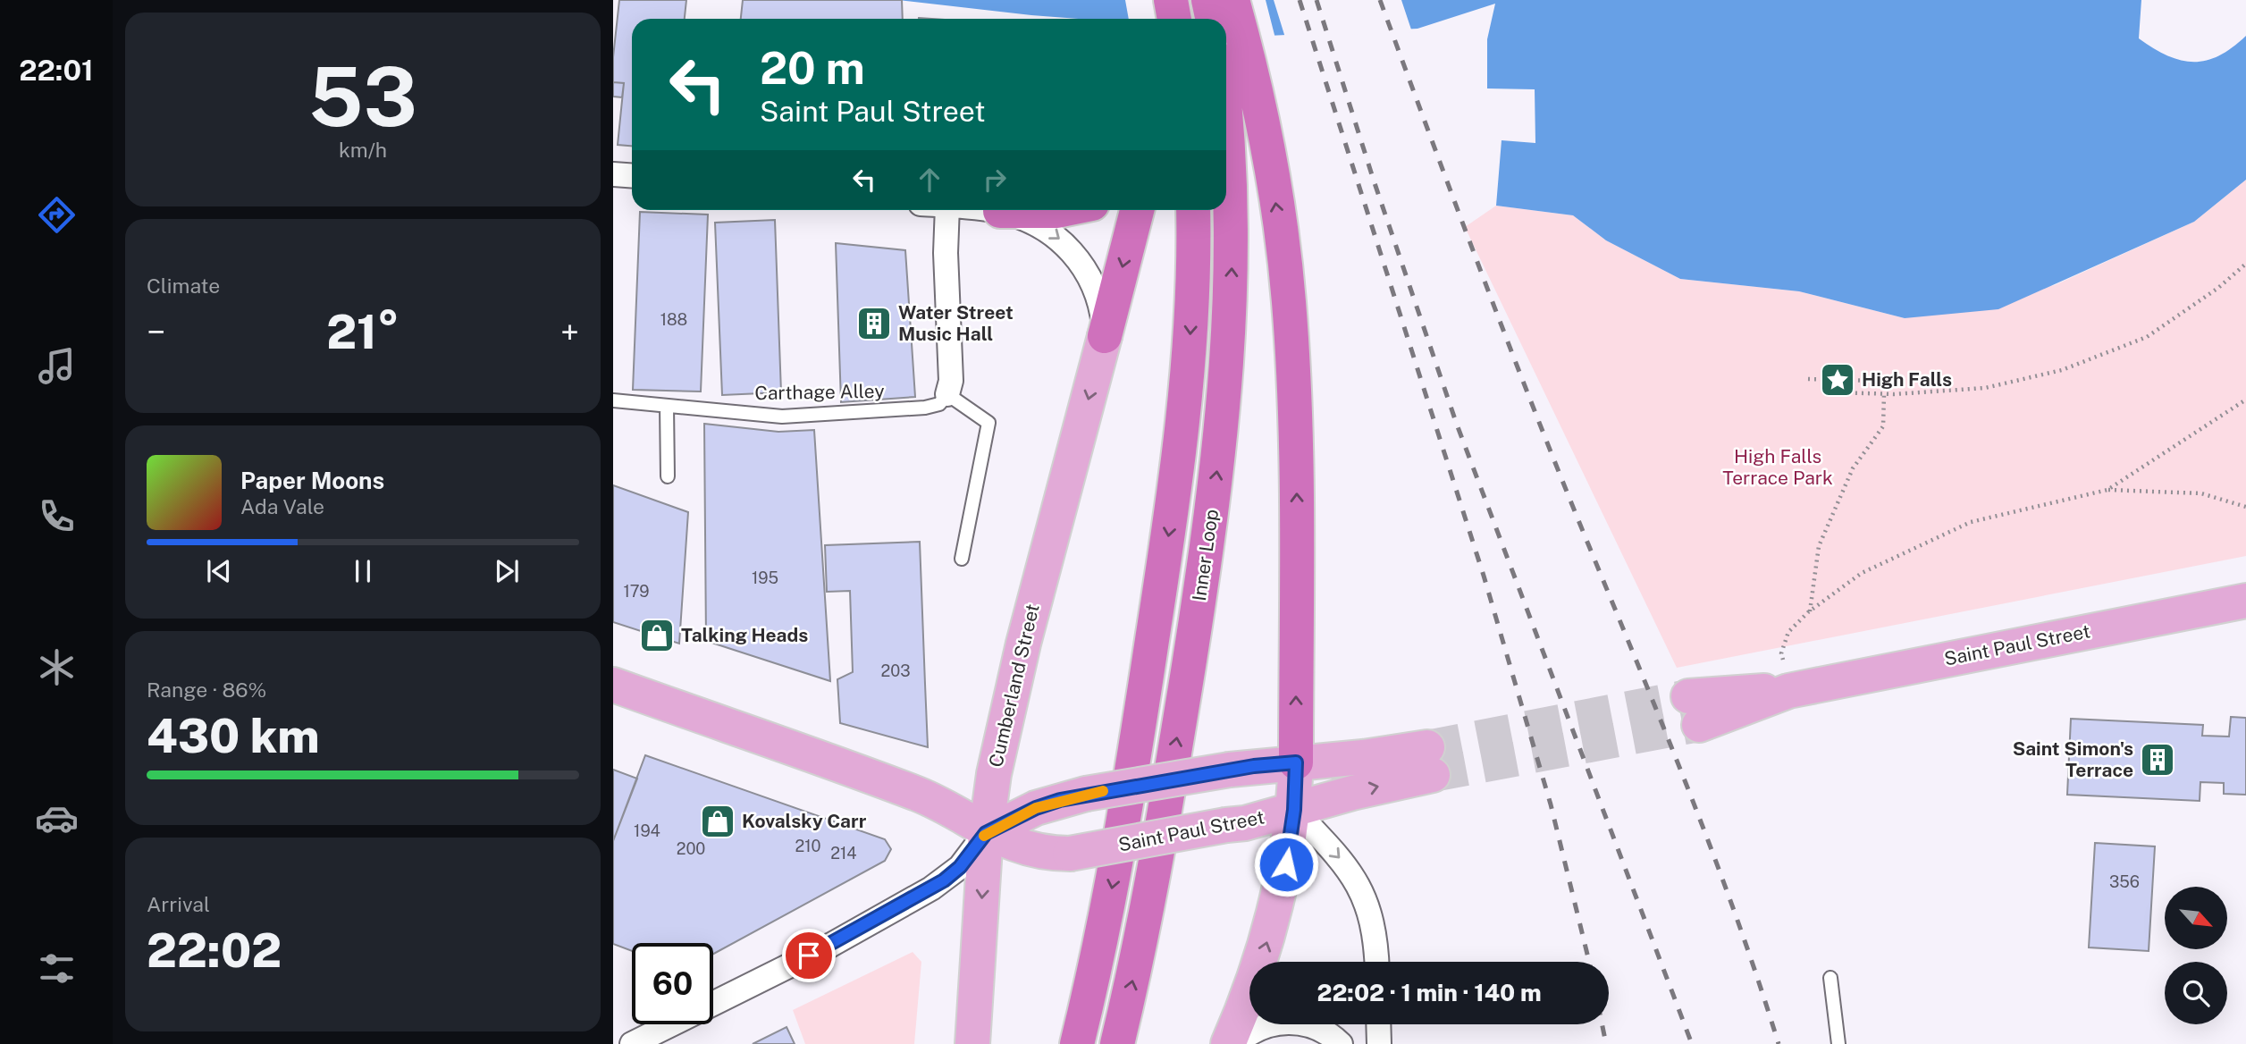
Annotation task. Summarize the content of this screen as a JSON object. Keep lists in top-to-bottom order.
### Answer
{
  "streets": {
    "highway": ["Inner Loop"],
    "main road": ["Saint Paul Street", "Cumberland Street"],
    "lane": ["Carthage Alley"]
  },
  "crossings": [
    ["Saint Paul Street", "Cumberland Street"]
  ],
  "parks": ["High Falls Terrace Park"],
  "places": {
    "building": ["Water Street Music Hall", "Saint Simon's Terrace"],
    "place": ["High Falls"],
    "shop": ["Talking Heads", "Kovalsky Carr"]
  },
  "house_numbers": [
    "188",
    "195",
    "179",
    "203",
    "194",
    "210",
    "200",
    "214",
    "356"
  ],
  "north": "bottom right",
  "page": {
    "tabs": "22:01",
    "tile": [
      ["53", "km/h"],
      "Climate",
      ["Range · 86%", "430 km"],
      ["Arrival", "22:02"]
    ],
    "turn": ["20 m", "Saint Paul Street"],
    "heat": ["−", "21°", "+"],
    "song": ["Paper Moons", "Ada Vale"],
    "limit": "60",
    "trip": "22:02 · 1 min · 140 m"
  }
}
